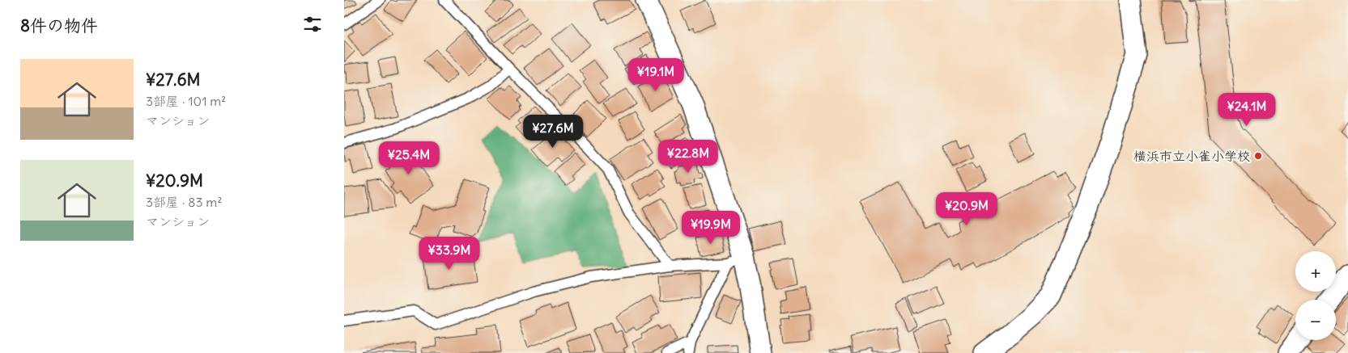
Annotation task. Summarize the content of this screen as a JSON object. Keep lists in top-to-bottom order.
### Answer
{
  "places": ["横浜市立小雀小学校"],
  "page": {
    "heading": "8件の物件",
    "list": [
      {
        "name": "¥27.6M",
        "note": "3部屋 · 101 m² · マンション"
      },
      {
        "name": "¥20.9M",
        "note": "3部屋 · 83 m² · マンション"
      }
    ],
    "price": [
      "¥19.1M",
      "¥24.1M",
      "¥27.6M",
      "¥22.8M",
      "¥25.4M",
      "¥20.9M",
      "¥19.9M",
      "¥33.9M"
    ],
    "map_buttons": ["+", "−"]
  }
}
